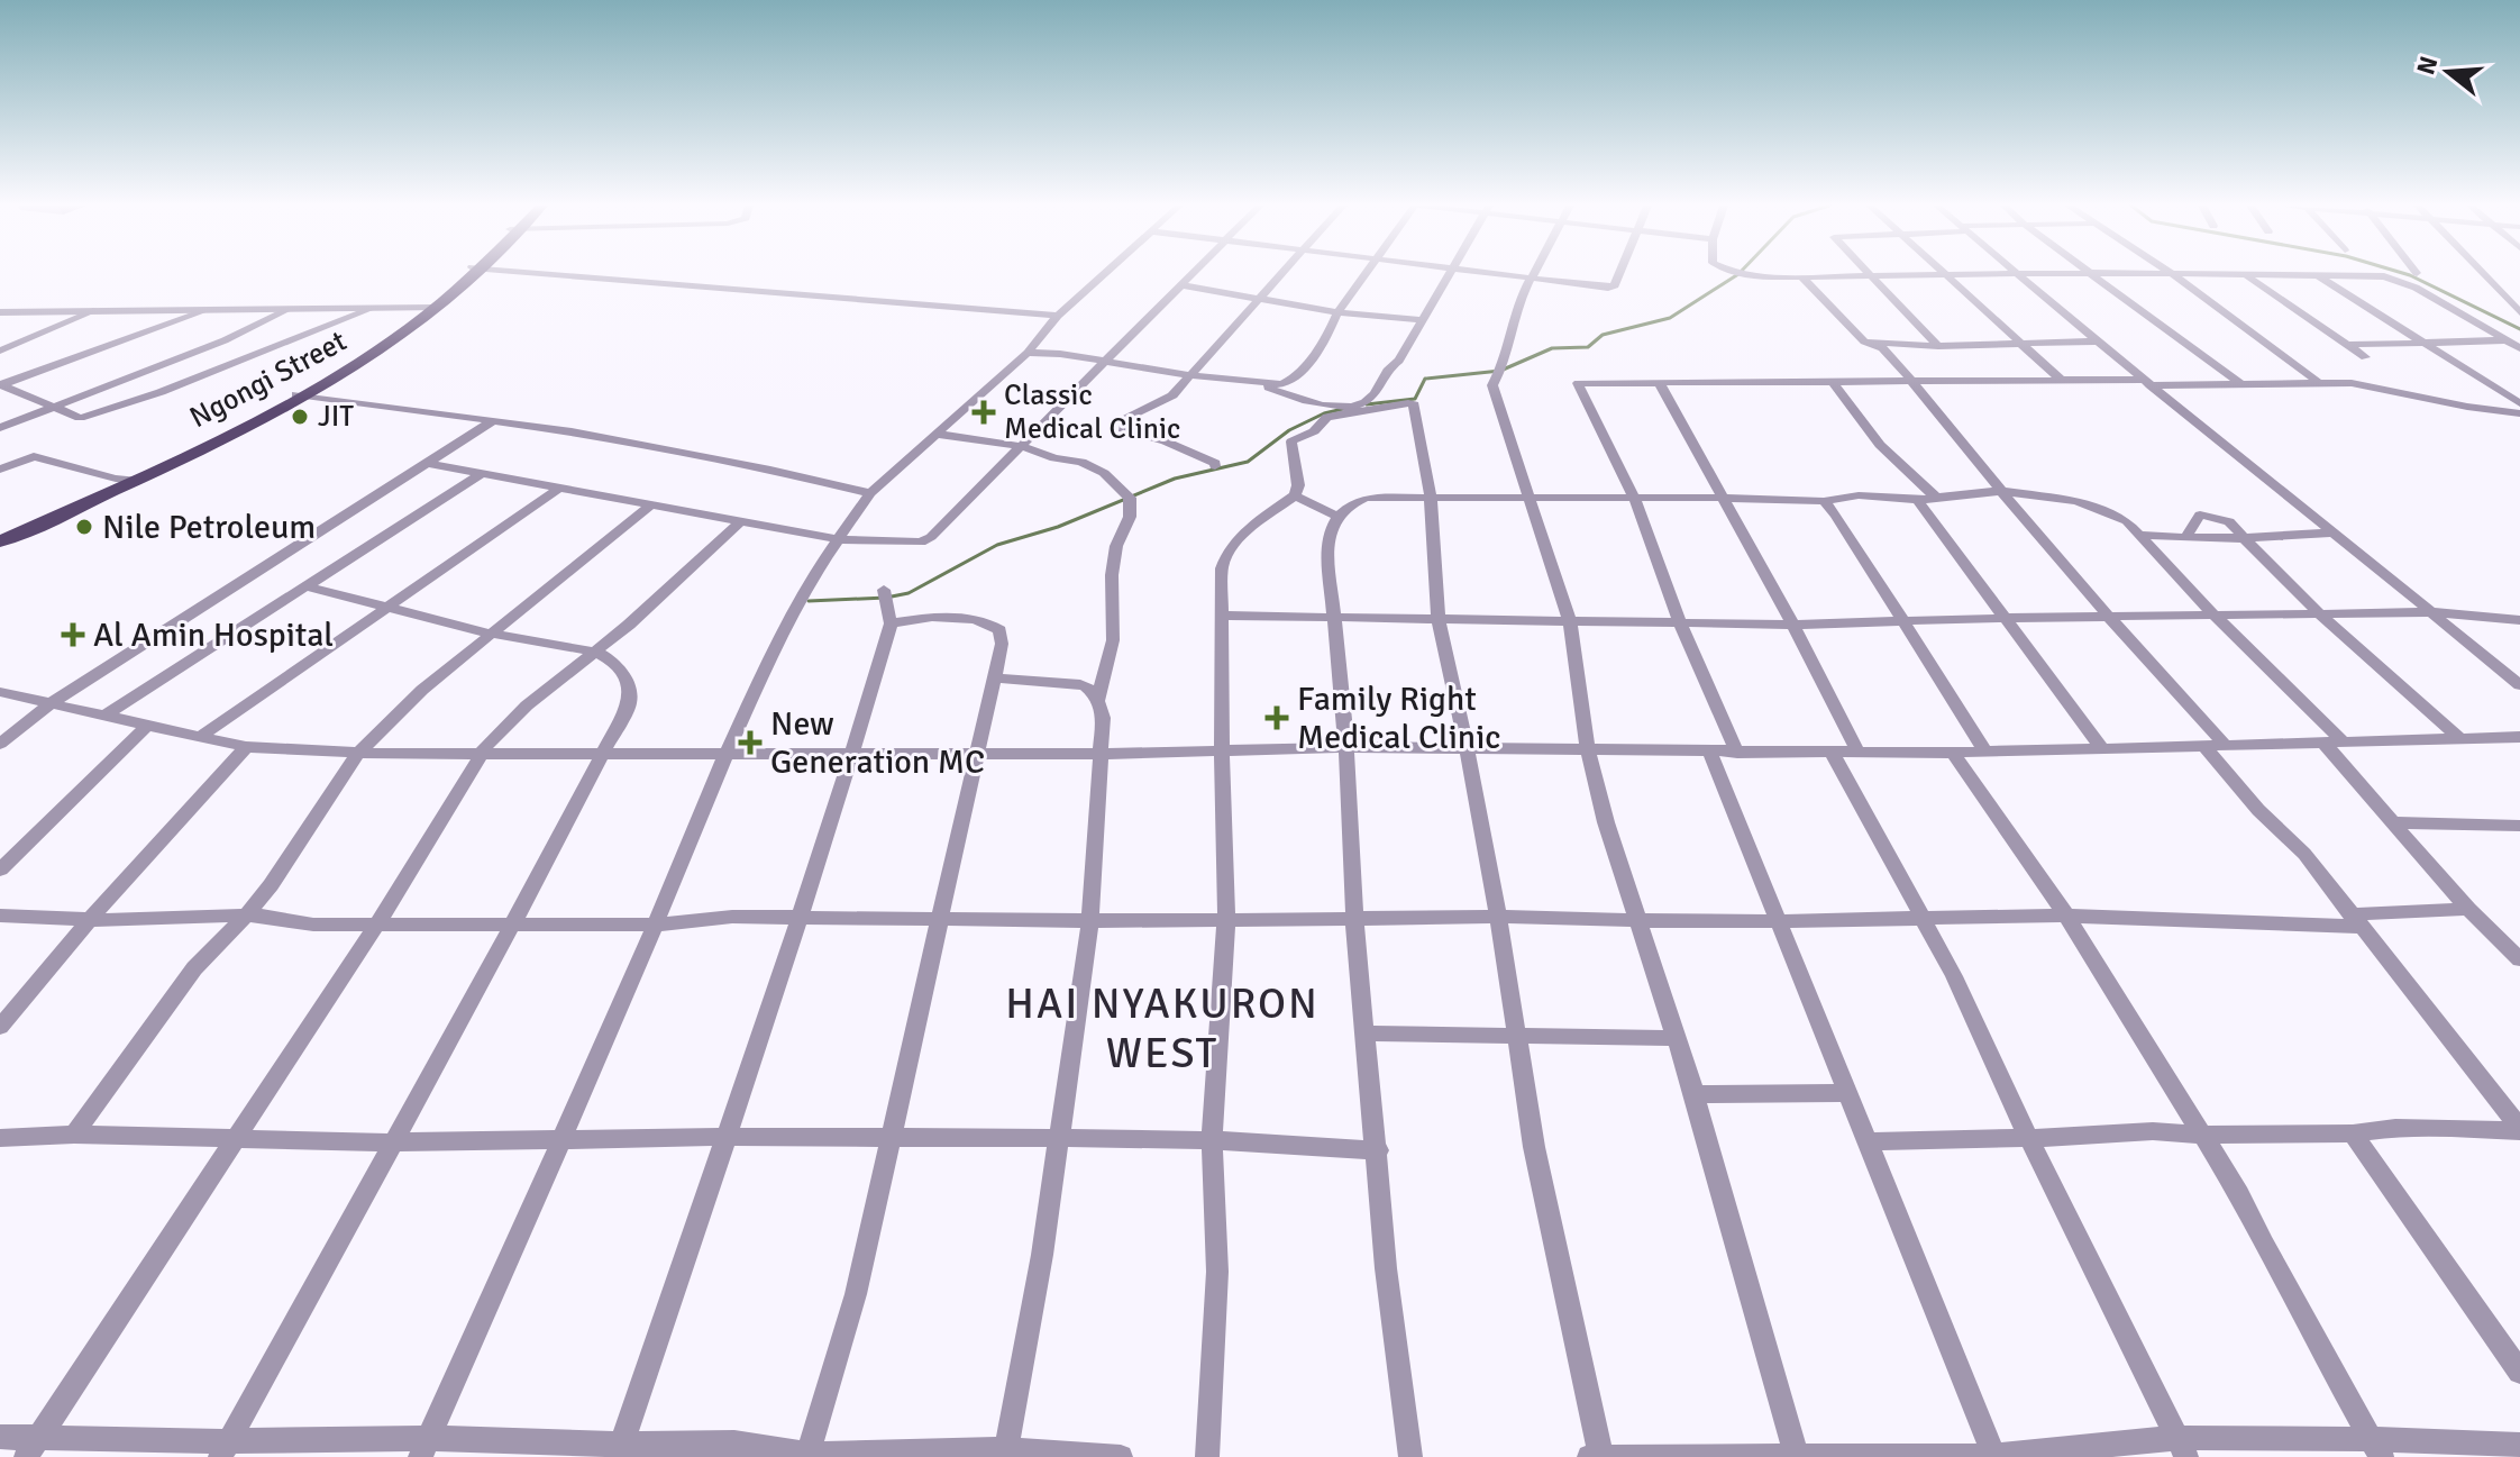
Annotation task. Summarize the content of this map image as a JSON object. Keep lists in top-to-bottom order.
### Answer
{
  "streets": {
    "main road": ["Ngongi Street"]
  },
  "districts": ["HAI NYAKURON WEST"],
  "places": {
    "health": [
      "Classic Medical Clinic",
      "Al Amin Hospital",
      "Family Right Medical Clinic",
      "New Generation MC"
    ],
    "other": ["JIT", "Nile Petroleum"]
  },
  "north": "left"
}
